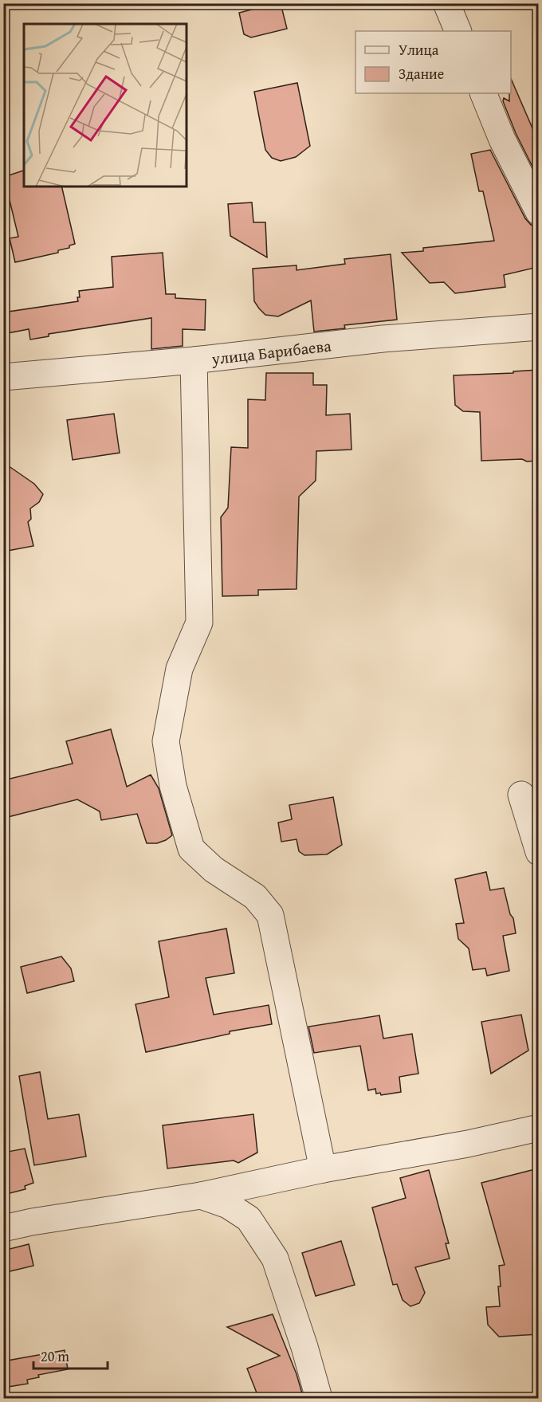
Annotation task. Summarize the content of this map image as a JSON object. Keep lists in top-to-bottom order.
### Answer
{
  "streets": {
    "street": ["улица Барибаева"]
  },
  "legend": ["Улица", "Здание"],
  "scale_bar": "20 m"
}
